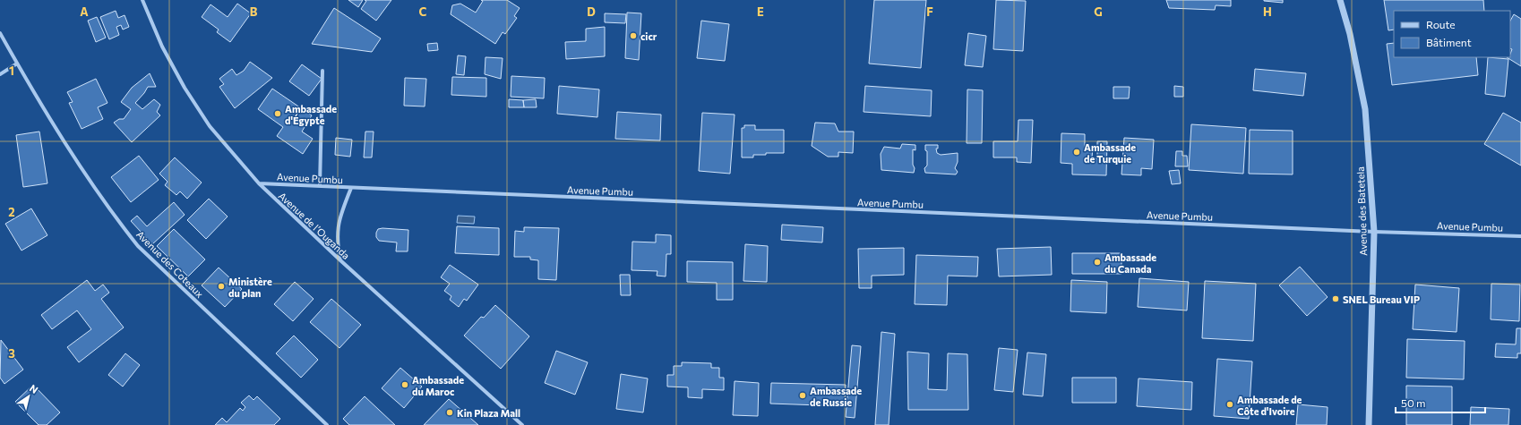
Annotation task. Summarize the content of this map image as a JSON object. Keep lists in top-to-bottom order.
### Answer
{
  "streets": {
    "street": [
      "Avenue Pumbu",
      "Avenue des Batetela",
      "Avenue de l’Ouganda",
      "Avenue des Coteaux"
    ]
  },
  "crossings": [
    ["Avenue Pumbu", "Avenue des Batetela"],
    ["Avenue Pumbu", "Avenue de l’Ouganda"]
  ],
  "places": [
    "cicr",
    "Ambassade d'Égypte",
    "Ambassade de Turquie",
    "Ambassade du Canada",
    "Ministère du plan",
    "SNEL Bureau VIP",
    "Ambassade du Maroc",
    "Ambassade de Russie",
    "Ambassade de Côte d'Ivoire",
    "Kin Plaza Mall"
  ],
  "legend": ["Route", "Bâtiment"],
  "scale_bar": "50 m",
  "north": "top right",
  "grid": {
    "columns": [
      "A",
      "B",
      "C",
      "D",
      "E",
      "F",
      "G",
      "H"
    ],
    "rows": ["1", "2", "3"]
  }
}
